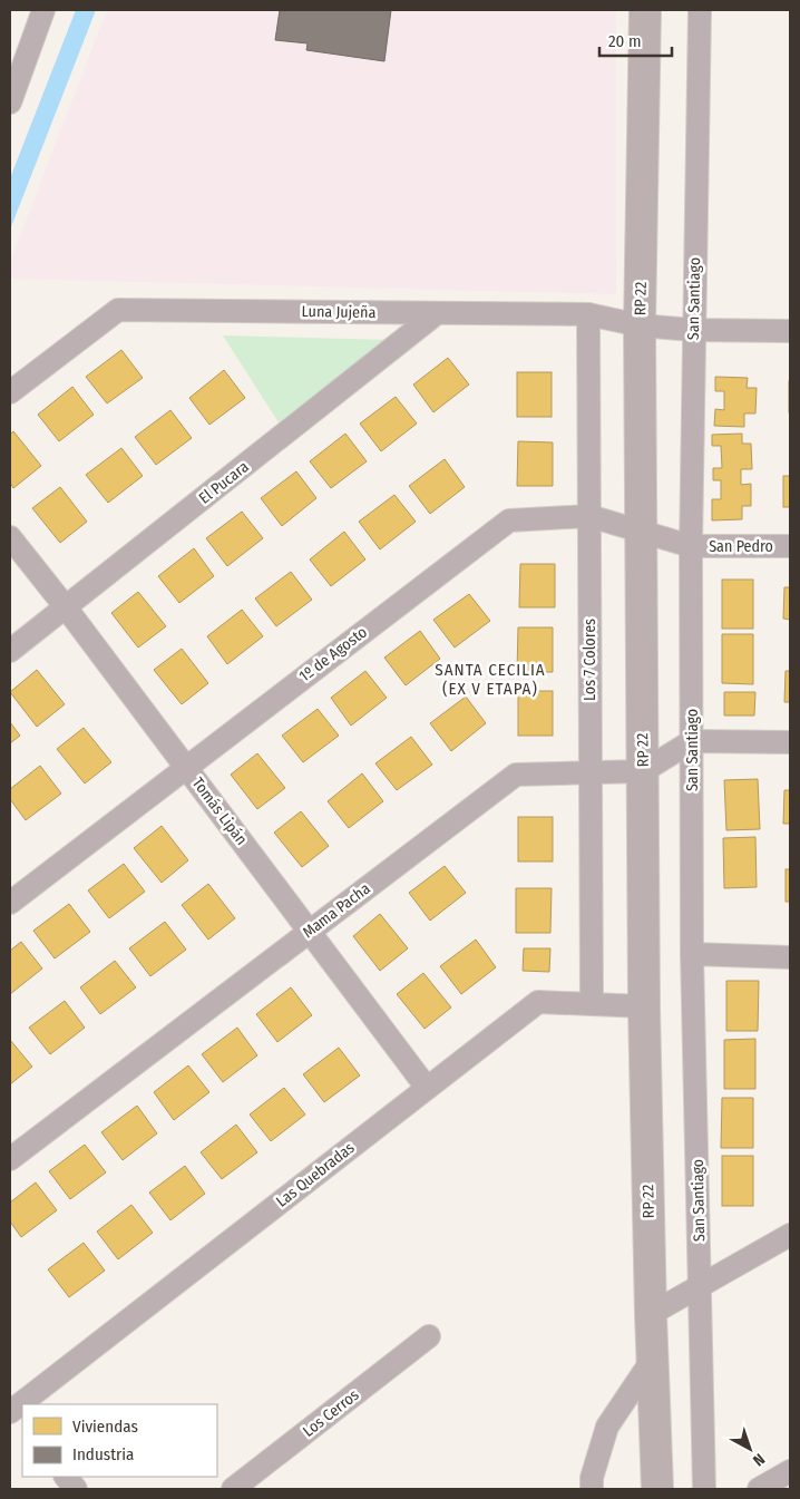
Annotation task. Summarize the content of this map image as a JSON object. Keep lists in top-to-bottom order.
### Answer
{
  "streets": {
    "street": [
      "RP 22",
      "San Santiago",
      "Luna Jujeña",
      "El Pucara",
      "San Pedro",
      "1º de Agosto",
      "Los 7 Colores",
      "Tomás Lipán",
      "Mama Pacha",
      "Las Quebradas",
      "Los Cerros"
    ]
  },
  "crossings": [
    ["RP 22", "Luna Jujeña"],
    ["RP 22", "1º de Agosto"],
    ["RP 22", "Mama Pacha"],
    ["RP 22", "Las Quebradas"],
    ["San Santiago", "Luna Jujeña"],
    ["San Santiago", "San Pedro"],
    ["San Santiago", "1º de Agosto"],
    ["San Santiago", "Mama Pacha"],
    ["Luna Jujeña", "El Pucara"],
    ["Luna Jujeña", "Los 7 Colores"],
    ["El Pucara", "Tomás Lipán"],
    ["San Pedro", "1º de Agosto"],
    ["1º de Agosto", "Los 7 Colores"],
    ["1º de Agosto", "Tomás Lipán"],
    ["Los 7 Colores", "Mama Pacha"],
    ["Los 7 Colores", "Las Quebradas"],
    ["Tomás Lipán", "Mama Pacha"],
    ["Tomás Lipán", "Las Quebradas"]
  ],
  "districts": ["SANTA CECILIA (EX V ETAPA)"],
  "legend": ["Viviendas", "Industria"],
  "scale_bar": "20 m",
  "north": "bottom right"
}
